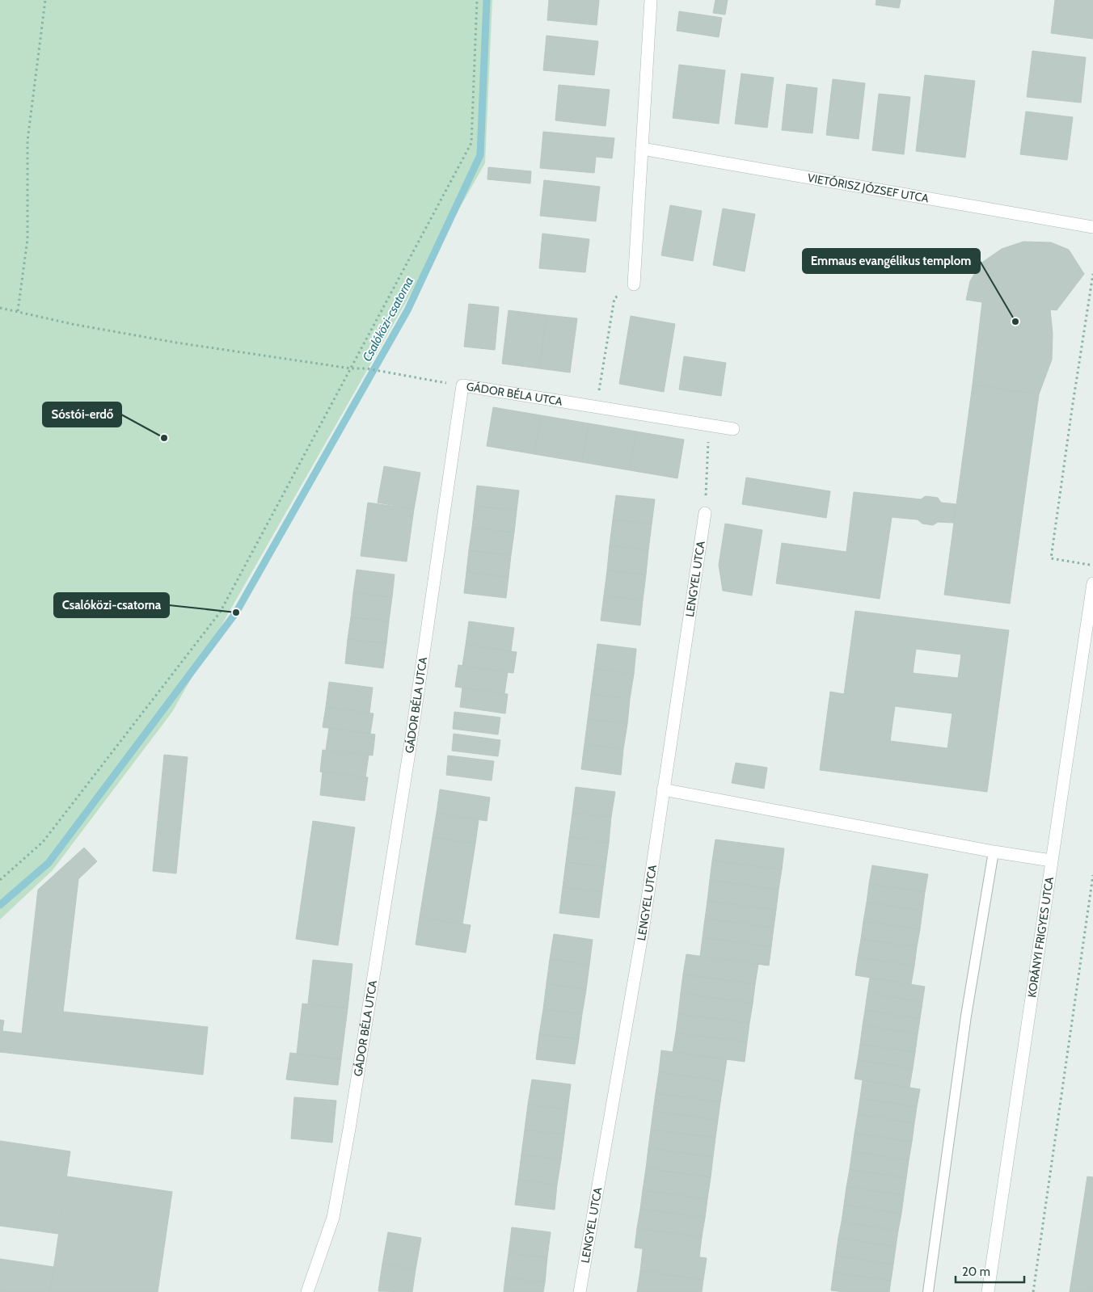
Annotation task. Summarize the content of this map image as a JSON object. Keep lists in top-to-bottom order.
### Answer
{
  "streets": {
    "street": [
      "VIETÓRISZ JÓZSEF UTCA",
      "GÁDOR BÉLA UTCA",
      "LENGYEL UTCA",
      "KORÁNYI FRIGYES UTCA"
    ]
  },
  "water": ["Csalóközi-csatorna"],
  "places": ["Emmaus evangélikus templom", "Sóstói-erdő", "Csalóközi-csatorna"],
  "scale_bar": "20 m"
}
